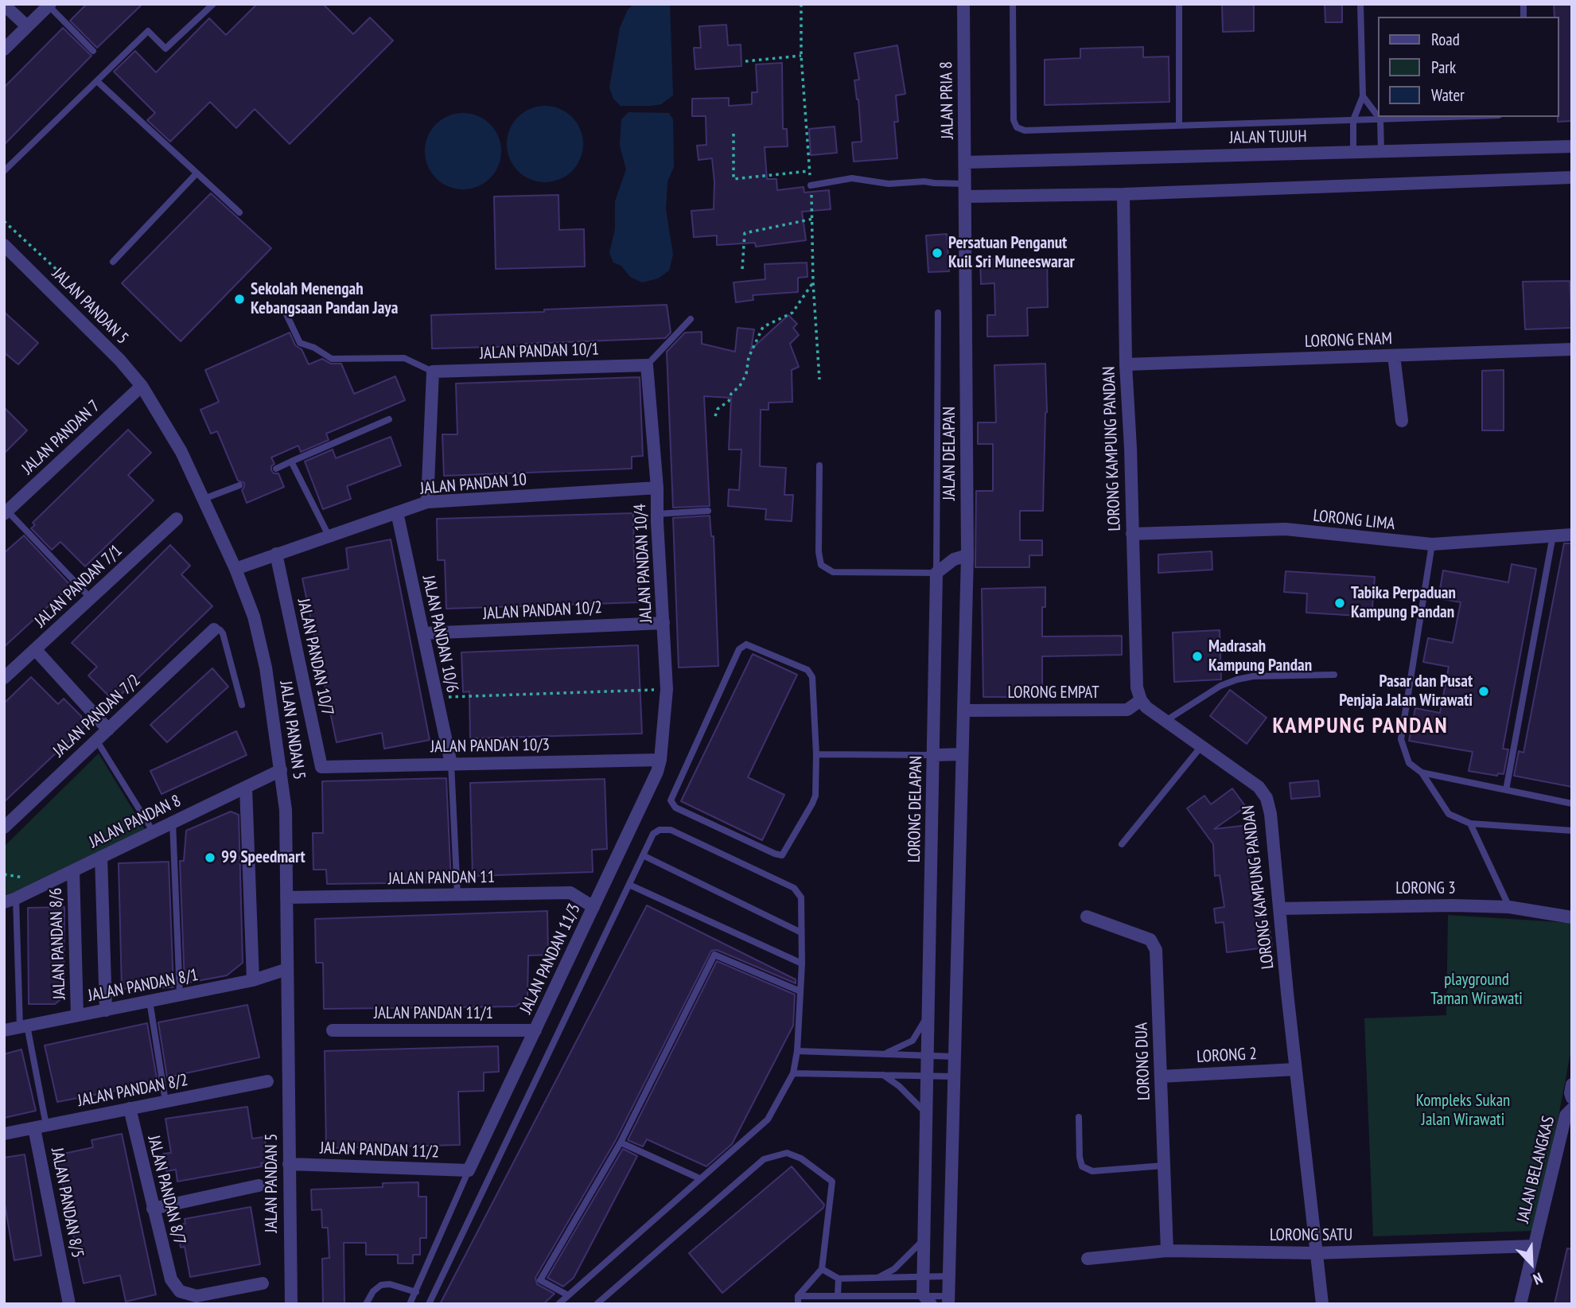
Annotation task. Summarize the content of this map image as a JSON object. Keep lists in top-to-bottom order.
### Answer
{
  "streets": {
    "street": [
      "JALAN PRIA 8",
      "JALAN TUJUH",
      "JALAN PANDAN 5",
      "LORONG ENAM",
      "JALAN PANDAN 10/1",
      "JALAN PANDAN 7",
      "LORONG KAMPUNG PANDAN",
      "JALAN DELAPAN",
      "JALAN PANDAN 10",
      "LORONG LIMA",
      "JALAN PANDAN 10/4",
      "JALAN PANDAN 7/1",
      "JALAN PANDAN 10/2",
      "JALAN PANDAN 10/6",
      "JALAN PANDAN 10/7",
      "LORONG EMPAT",
      "JALAN PANDAN 7/2",
      "JALAN PANDAN 10/3",
      "LORONG DELAPAN",
      "JALAN PANDAN 8",
      "JALAN PANDAN 11",
      "LORONG 3",
      "JALAN PANDAN 8/6",
      "JALAN PANDAN 11/3",
      "JALAN PANDAN 8/1",
      "JALAN PANDAN 11/1",
      "LORONG 2",
      "LORONG DUA",
      "JALAN PANDAN 8/2",
      "JALAN PANDAN 11/2",
      "JALAN BELANGKAS",
      "JALAN PANDAN 8/7",
      "JALAN PANDAN 8/5",
      "LORONG SATU"
    ]
  },
  "crossings": [
    ["JALAN PRIA 8", "JALAN TUJUH"],
    ["JALAN PRIA 8", "JALAN DELAPAN"],
    ["JALAN PANDAN 5", "JALAN PANDAN 7"],
    ["JALAN PANDAN 5", "JALAN PANDAN 10"],
    ["JALAN PANDAN 5", "JALAN PANDAN 8"],
    ["JALAN PANDAN 5", "JALAN PANDAN 11"],
    ["JALAN PANDAN 5", "JALAN PANDAN 8/1"],
    ["JALAN PANDAN 5", "JALAN PANDAN 11/2"],
    ["LORONG ENAM", "LORONG KAMPUNG PANDAN"],
    ["JALAN PANDAN 10/1", "JALAN PANDAN 10/4"],
    ["LORONG KAMPUNG PANDAN", "LORONG LIMA"],
    ["LORONG KAMPUNG PANDAN", "LORONG EMPAT"],
    ["LORONG KAMPUNG PANDAN", "LORONG 3"],
    ["LORONG KAMPUNG PANDAN", "LORONG 2"],
    ["LORONG KAMPUNG PANDAN", "LORONG SATU"],
    ["JALAN DELAPAN", "LORONG EMPAT"],
    ["JALAN PANDAN 10", "JALAN PANDAN 10/4"],
    ["JALAN PANDAN 10", "JALAN PANDAN 10/6"],
    ["JALAN PANDAN 10", "JALAN PANDAN 10/7"],
    ["JALAN PANDAN 10/4", "JALAN PANDAN 10/2"],
    ["JALAN PANDAN 10/4", "JALAN PANDAN 10/3"],
    ["JALAN PANDAN 10/4", "JALAN PANDAN 11/3"],
    ["JALAN PANDAN 10/2", "JALAN PANDAN 10/6"],
    ["JALAN PANDAN 10/6", "JALAN PANDAN 10/3"],
    ["JALAN PANDAN 10/7", "JALAN PANDAN 10/3"],
    ["JALAN PANDAN 10/3", "JALAN PANDAN 11/3"],
    ["JALAN PANDAN 8", "JALAN PANDAN 8/6"],
    ["JALAN PANDAN 11", "JALAN PANDAN 11/3"],
    ["JALAN PANDAN 8/6", "JALAN PANDAN 8/1"],
    ["JALAN PANDAN 11/3", "JALAN PANDAN 11/1"],
    ["JALAN PANDAN 11/3", "JALAN PANDAN 11/2"],
    ["LORONG 2", "LORONG DUA"],
    ["LORONG DUA", "LORONG SATU"],
    ["JALAN PANDAN 8/2", "JALAN PANDAN 8/7"],
    ["JALAN PANDAN 8/2", "JALAN PANDAN 8/5"],
    ["JALAN BELANGKAS", "LORONG SATU"]
  ],
  "districts": ["KAMPUNG PANDAN"],
  "parks": ["playground Taman Wirawati", "Kompleks Sukan Jalan Wirawati"],
  "places": [
    "Persatuan Penganut Kuil Sri Muneeswarar",
    "Sekolah Menengah Kebangsaan Pandan Jaya",
    "Tabika Perpaduan Kampung Pandan",
    "Madrasah Kampung Pandan",
    "Pasar dan Pusat Penjaja Jalan Wirawati",
    "99 Speedmart"
  ],
  "legend": ["Road", "Park", "Water"],
  "north": "bottom right"
}
